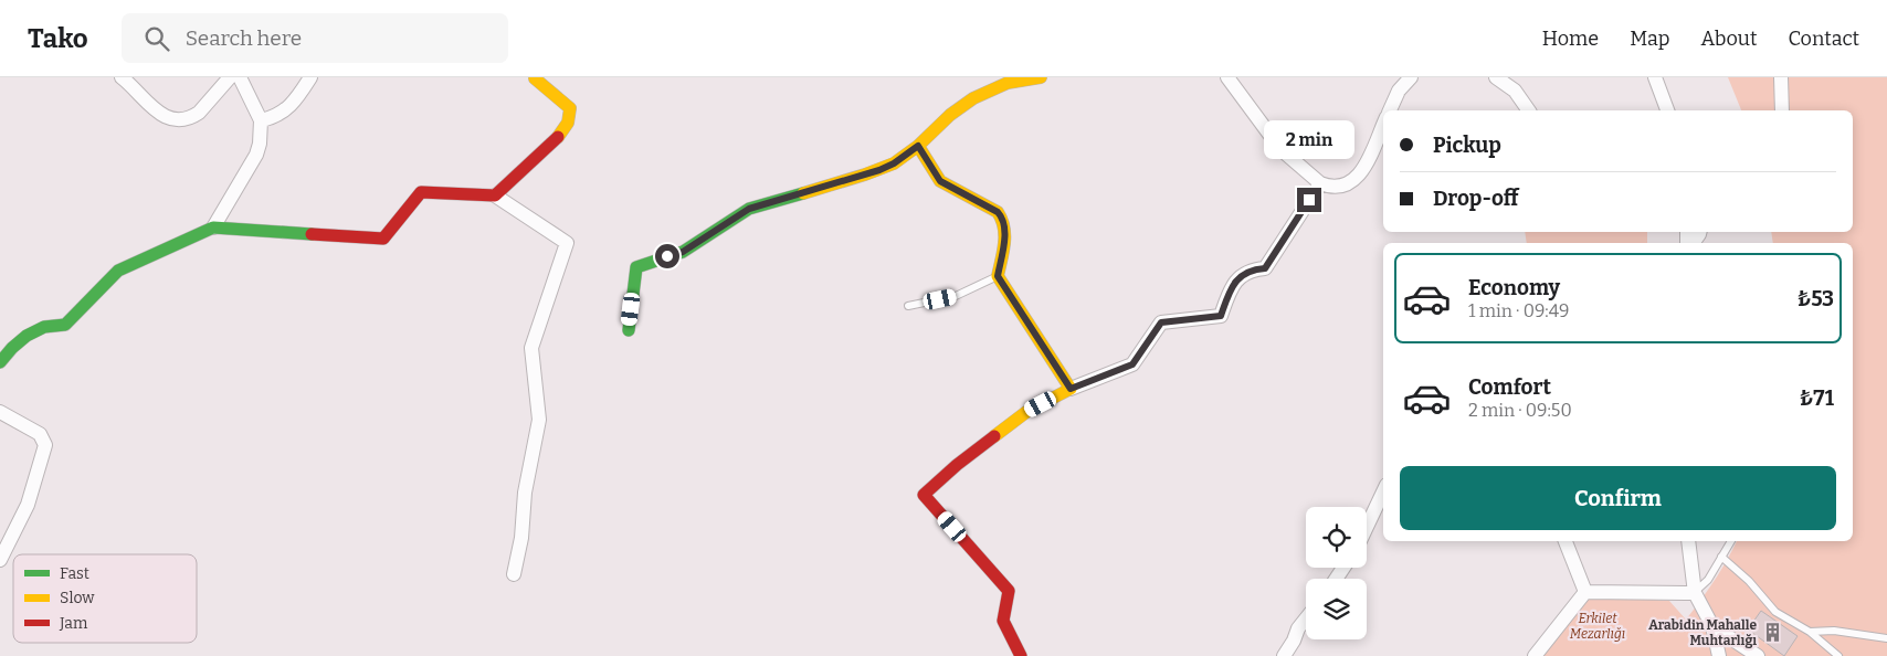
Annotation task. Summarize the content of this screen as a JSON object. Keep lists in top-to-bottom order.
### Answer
{
  "parks": ["Erkilet Mezarlığı"],
  "places": {
    "building": ["Arabidin Mahalle Muhtarlığı"]
  },
  "legend": ["Fast", "Slow", "Jam"],
  "page": {
    "header": "Tako",
    "search": "Search here",
    "nav": [
      "Home",
      "Map",
      "About",
      "Contact"
    ],
    "banner": ["Pickup", "Drop-off"],
    "bubble": "2 min",
    "list": [
      {
        "name": "Economy",
        "note": "1 min · 09:49",
        "value": "₺53"
      },
      {
        "name": "Comfort",
        "note": "2 min · 09:50",
        "value": "₺71"
      }
    ],
    "buttons": "Confirm"
  }
}
